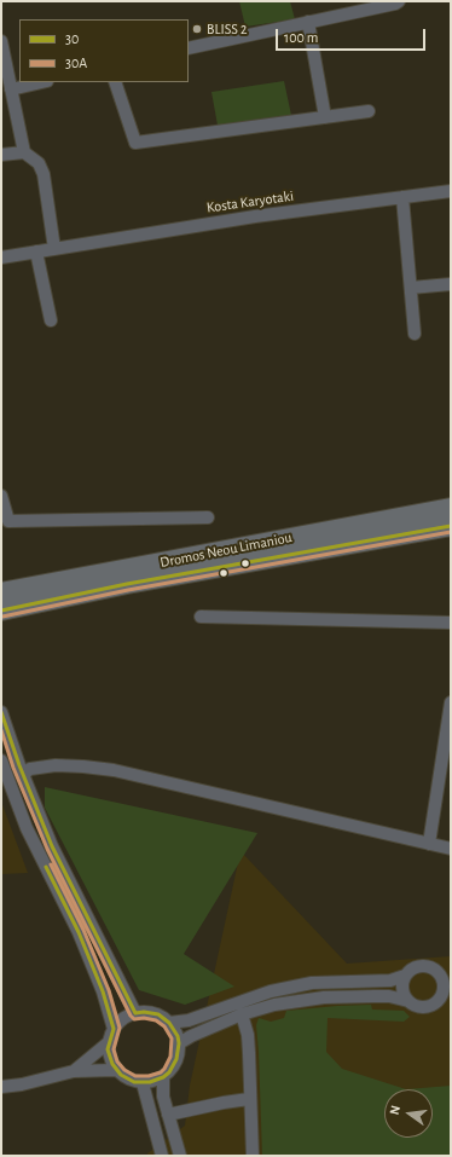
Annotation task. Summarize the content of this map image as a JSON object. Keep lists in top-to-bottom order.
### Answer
{
  "streets": {
    "main road": ["Dromos Neou Limaniou"],
    "street": ["Kosta Karyotaki"]
  },
  "places": ["BLISS 2"],
  "lines": ["transit line 30", "transit line 30A"],
  "legend": ["30", "30A"],
  "scale_bar": "100 m",
  "north": "left"
}
